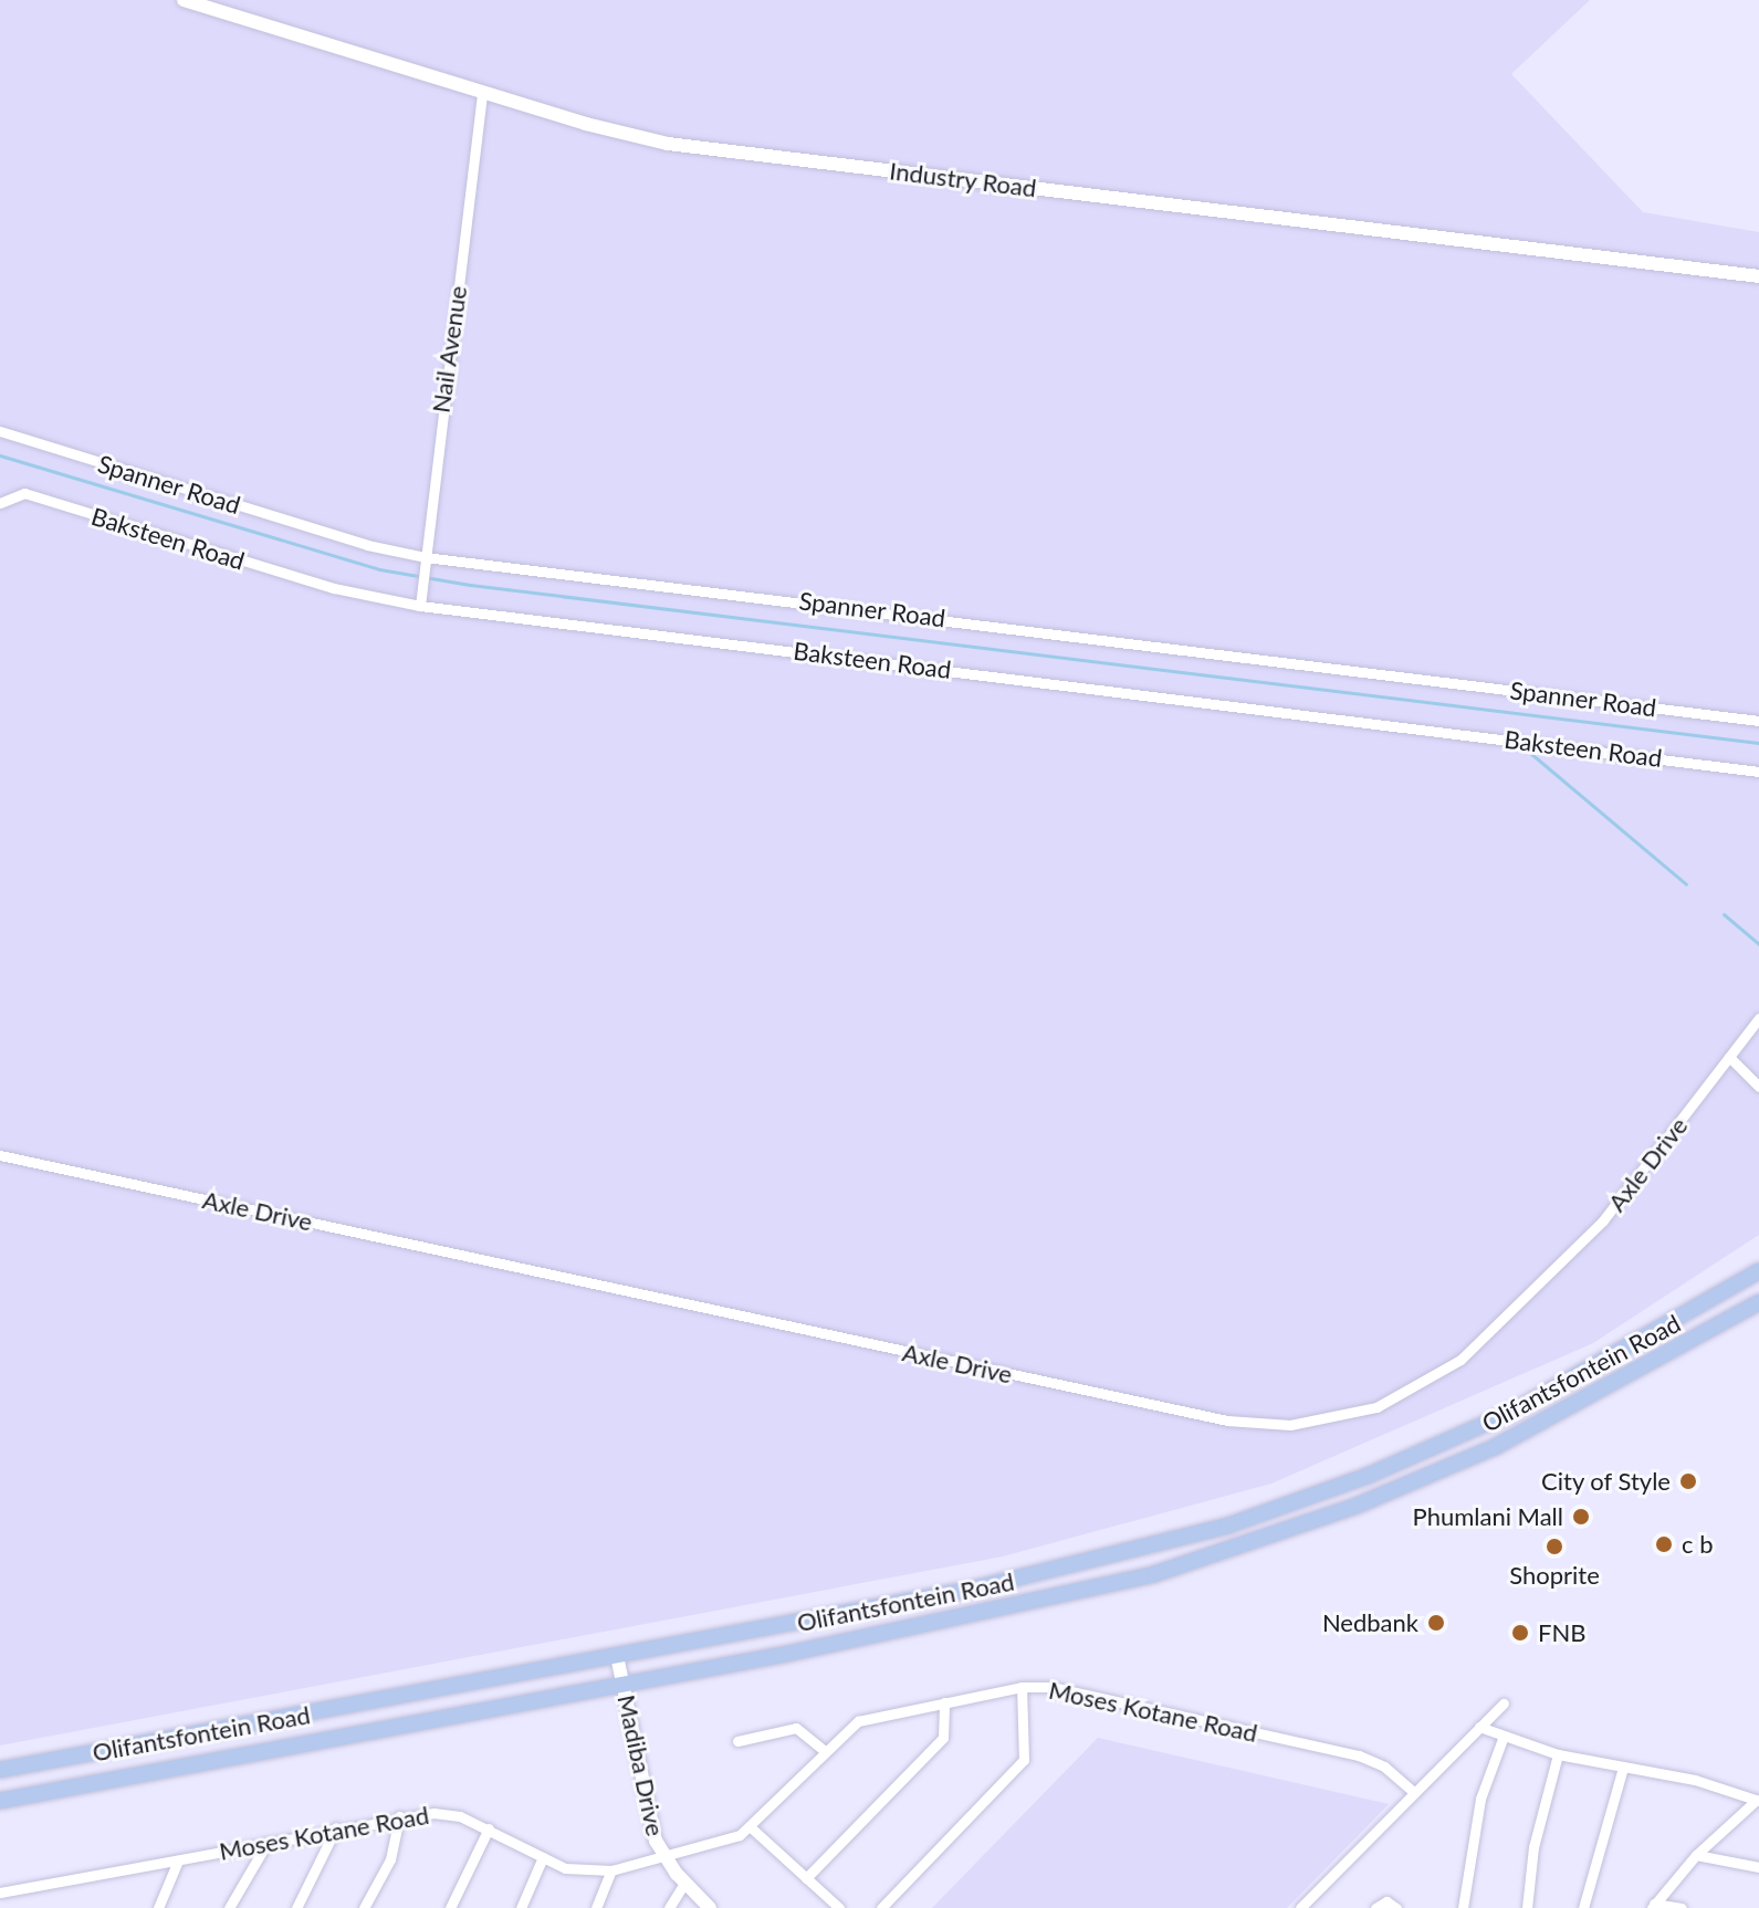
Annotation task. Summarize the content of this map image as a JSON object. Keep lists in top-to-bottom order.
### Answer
{
  "streets": {
    "main road": ["Olifantsfontein Road"],
    "street": [
      "Industry Road",
      "Nail Avenue",
      "Spanner Road",
      "Baksteen Road",
      "Axle Drive",
      "Moses Kotane Road",
      "Madiba Drive"
    ]
  },
  "crossings": [
    ["Industry Road", "Nail Avenue"],
    ["Nail Avenue", "Spanner Road"],
    ["Nail Avenue", "Baksteen Road"],
    ["Olifantsfontein Road", "Madiba Drive"],
    ["Moses Kotane Road", "Madiba Drive"]
  ],
  "places": [
    "City of Style",
    "Phumlani Mall",
    "c b",
    "Shoprite",
    "Nedbank",
    "FNB"
  ]
}
